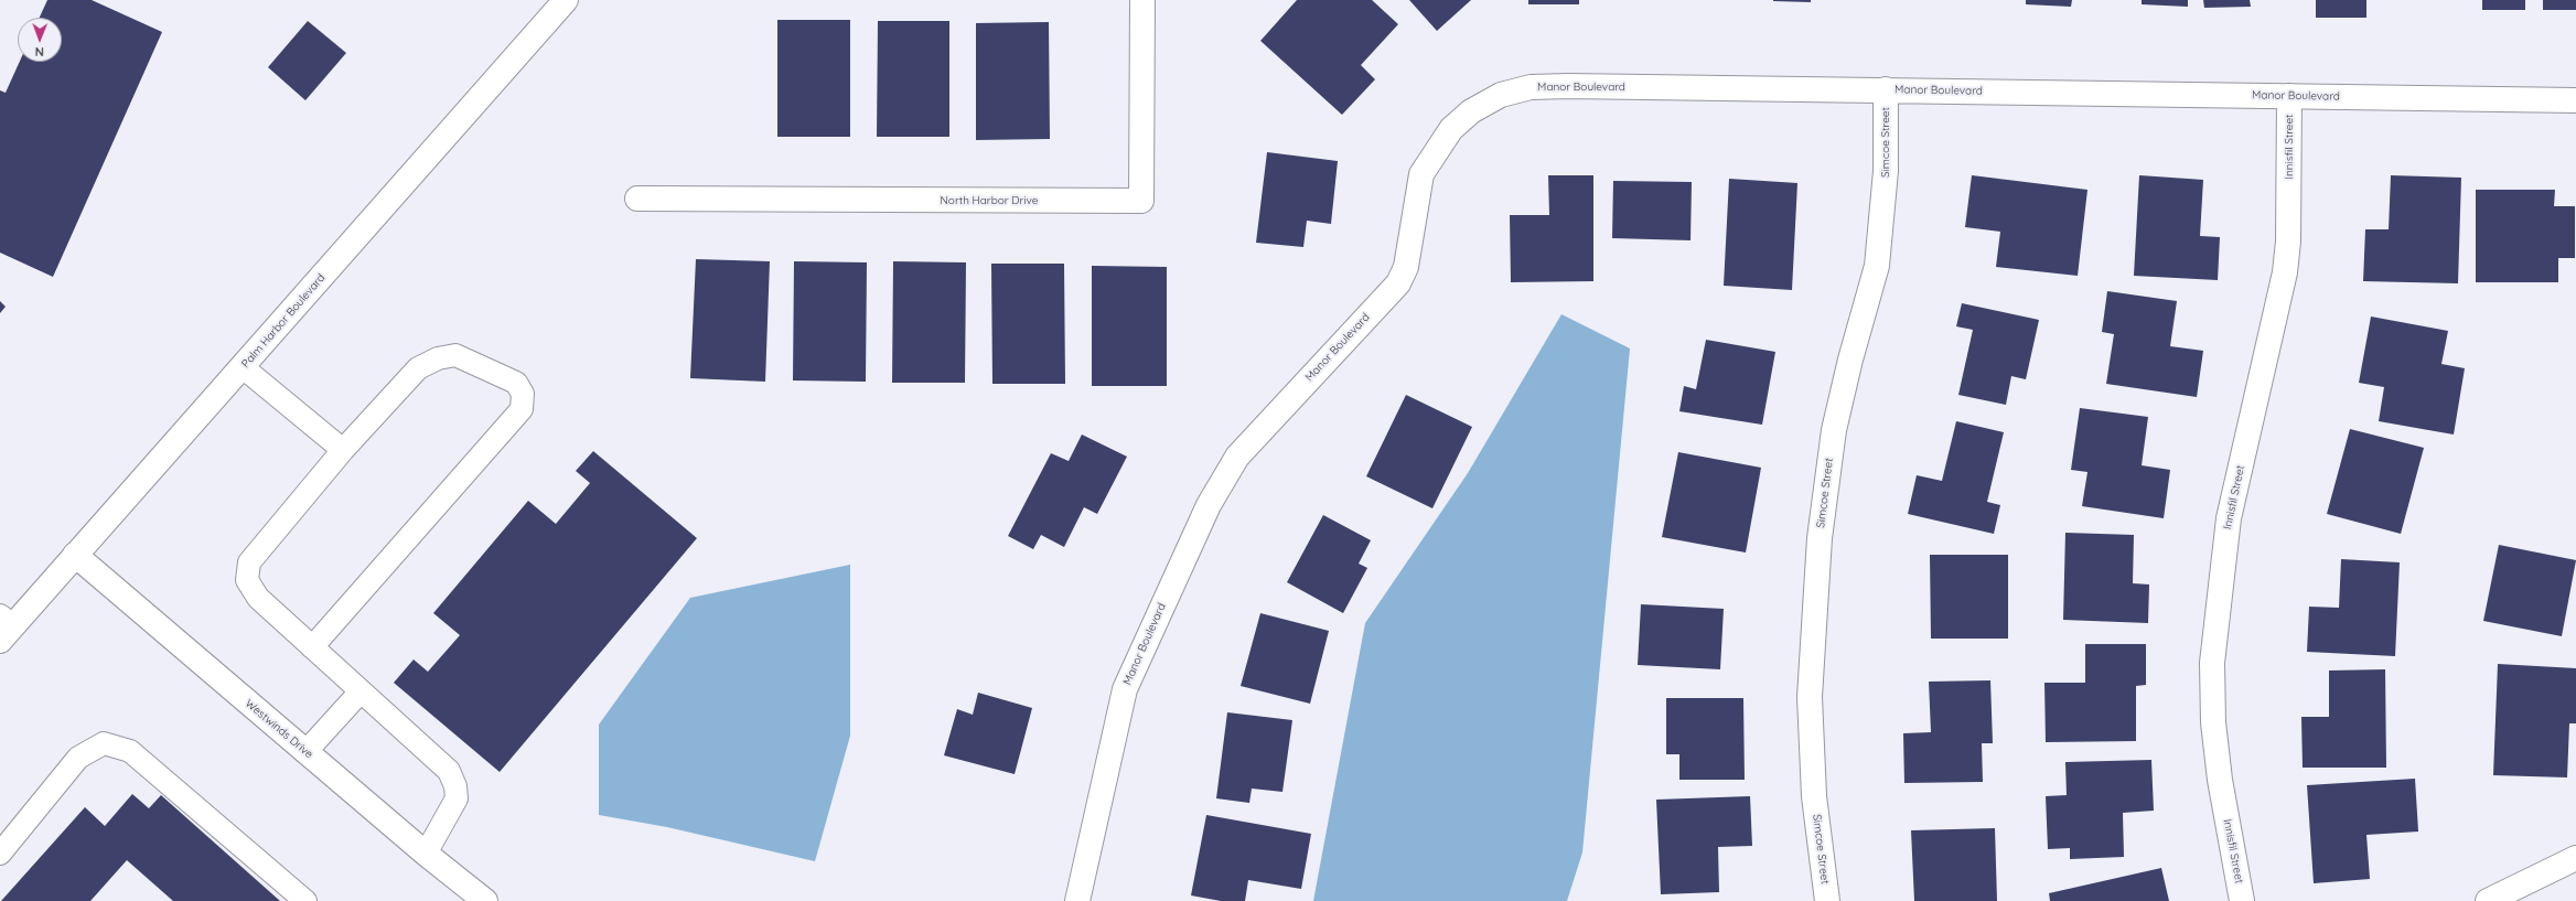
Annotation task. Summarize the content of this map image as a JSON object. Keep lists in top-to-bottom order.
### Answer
{
  "streets": {
    "street": [
      "Manor Boulevard",
      "Simcoe Street",
      "Innisfil Street",
      "North Harbor Drive",
      "Palm Harbor Boulevard",
      "Westwinds Drive"
    ]
  },
  "crossings": [
    ["Manor Boulevard", "Simcoe Street"],
    ["Manor Boulevard", "Innisfil Street"],
    ["Palm Harbor Boulevard", "Westwinds Drive"]
  ],
  "north": "bottom"
}
